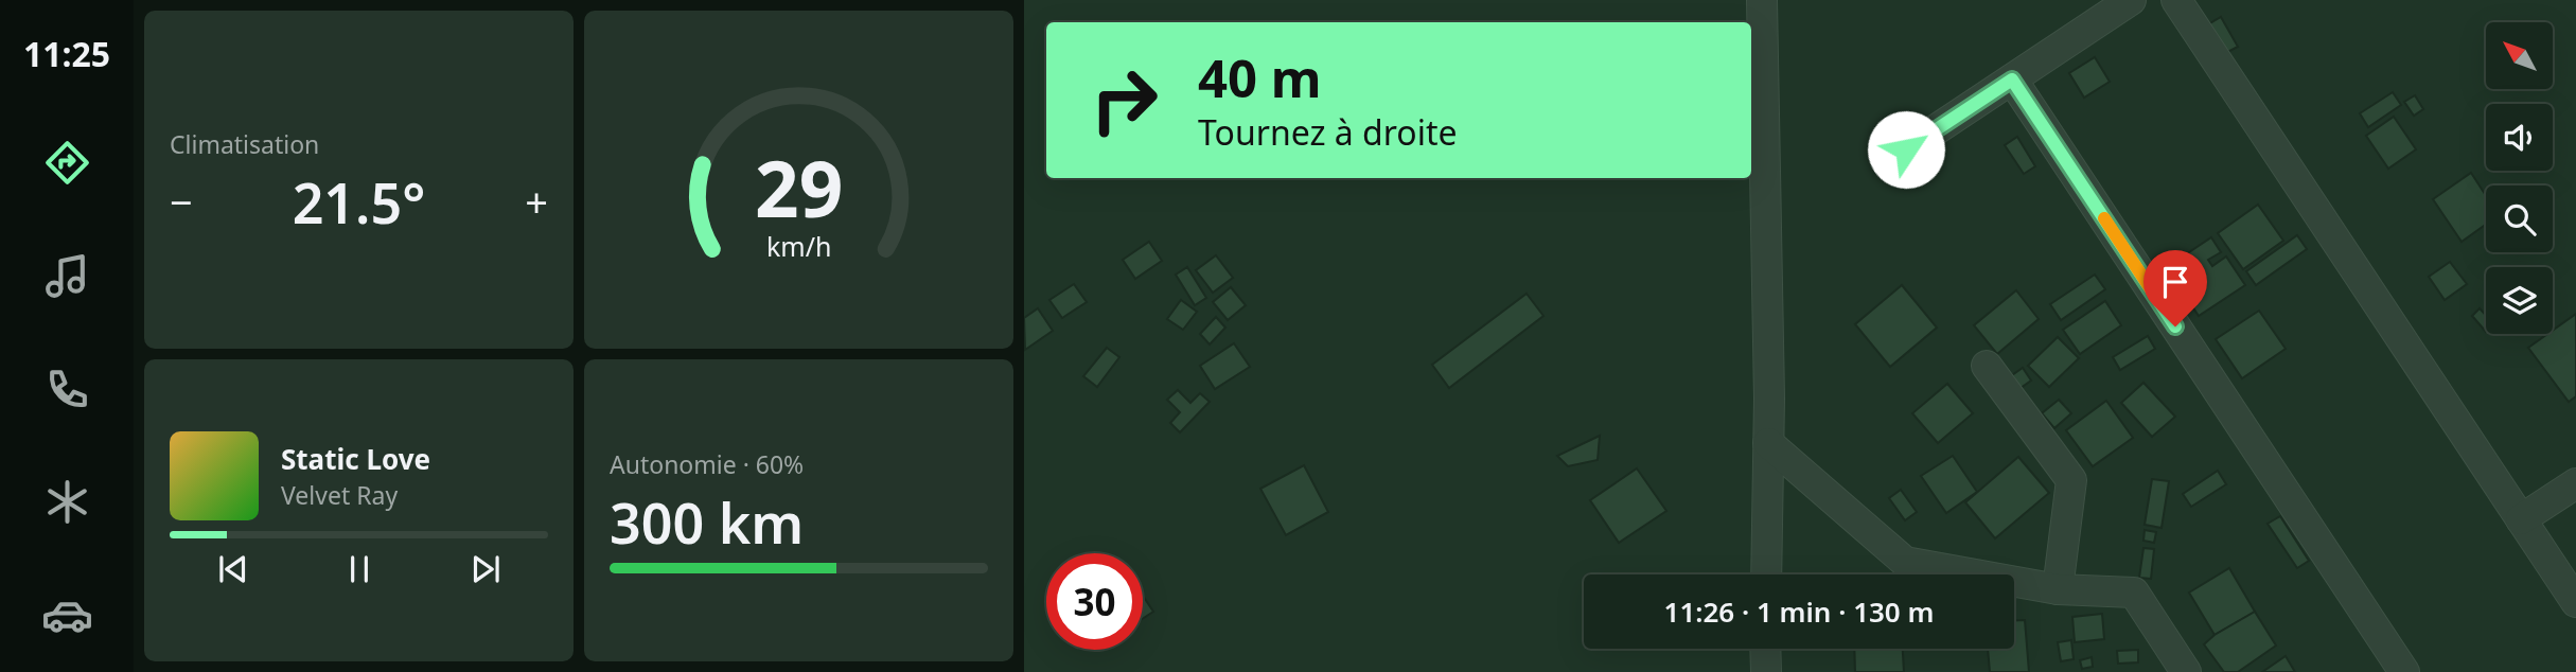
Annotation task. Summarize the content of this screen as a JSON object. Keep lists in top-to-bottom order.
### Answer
{
  "north": "top left",
  "page": {
    "tabs": "11:25",
    "tile": [
      "Climatisation",
      ["Autonomie · 60%", "300 km"]
    ],
    "turn": ["40 m", "Tournez à droite"],
    "heat": ["−", "21.5°", "+"],
    "song": ["Static Love", "Velvet Ray"],
    "limit": "30",
    "trip": "11:26 · 1 min · 130 m",
    "gauge": ["29", "km/h"]
  }
}
